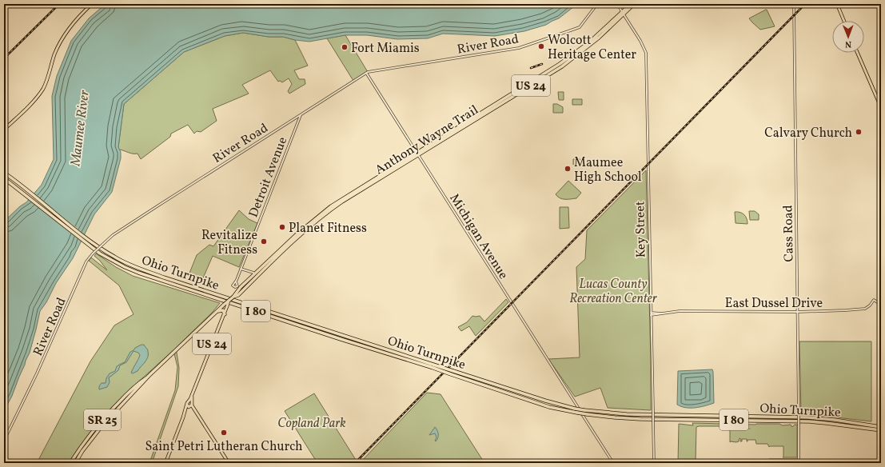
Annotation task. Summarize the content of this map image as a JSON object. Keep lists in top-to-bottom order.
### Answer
{
  "streets": {
    "highway": [
      "US 24",
      "Anthony Wayne Trail",
      "Ohio Turnpike",
      "I 80",
      "SR 25"
    ],
    "street": [
      "River Road",
      "Detroit Avenue",
      "Key Street",
      "Cass Road",
      "Michigan Avenue",
      "East Dussel Drive"
    ]
  },
  "crossings": [
    ["River Road", "Detroit Avenue"],
    ["River Road", "Michigan Avenue"],
    ["US 24", "Anthony Wayne Trail"],
    ["Anthony Wayne Trail", "Key Street"],
    ["Anthony Wayne Trail", "Michigan Avenue"],
    ["Key Street", "East Dussel Drive"],
    ["Cass Road", "East Dussel Drive"]
  ],
  "water": ["Maumee River"],
  "parks": ["Lucas County Recreation Center", "Copland Park"],
  "places": [
    "Wolcott Heritage Center",
    "Fort Miamis",
    "Calvary Church",
    "Maumee High School",
    "Planet Fitness",
    "Revitalize Fitness",
    "Saint Petri Lutheran Church"
  ],
  "north": "bottom"
}
